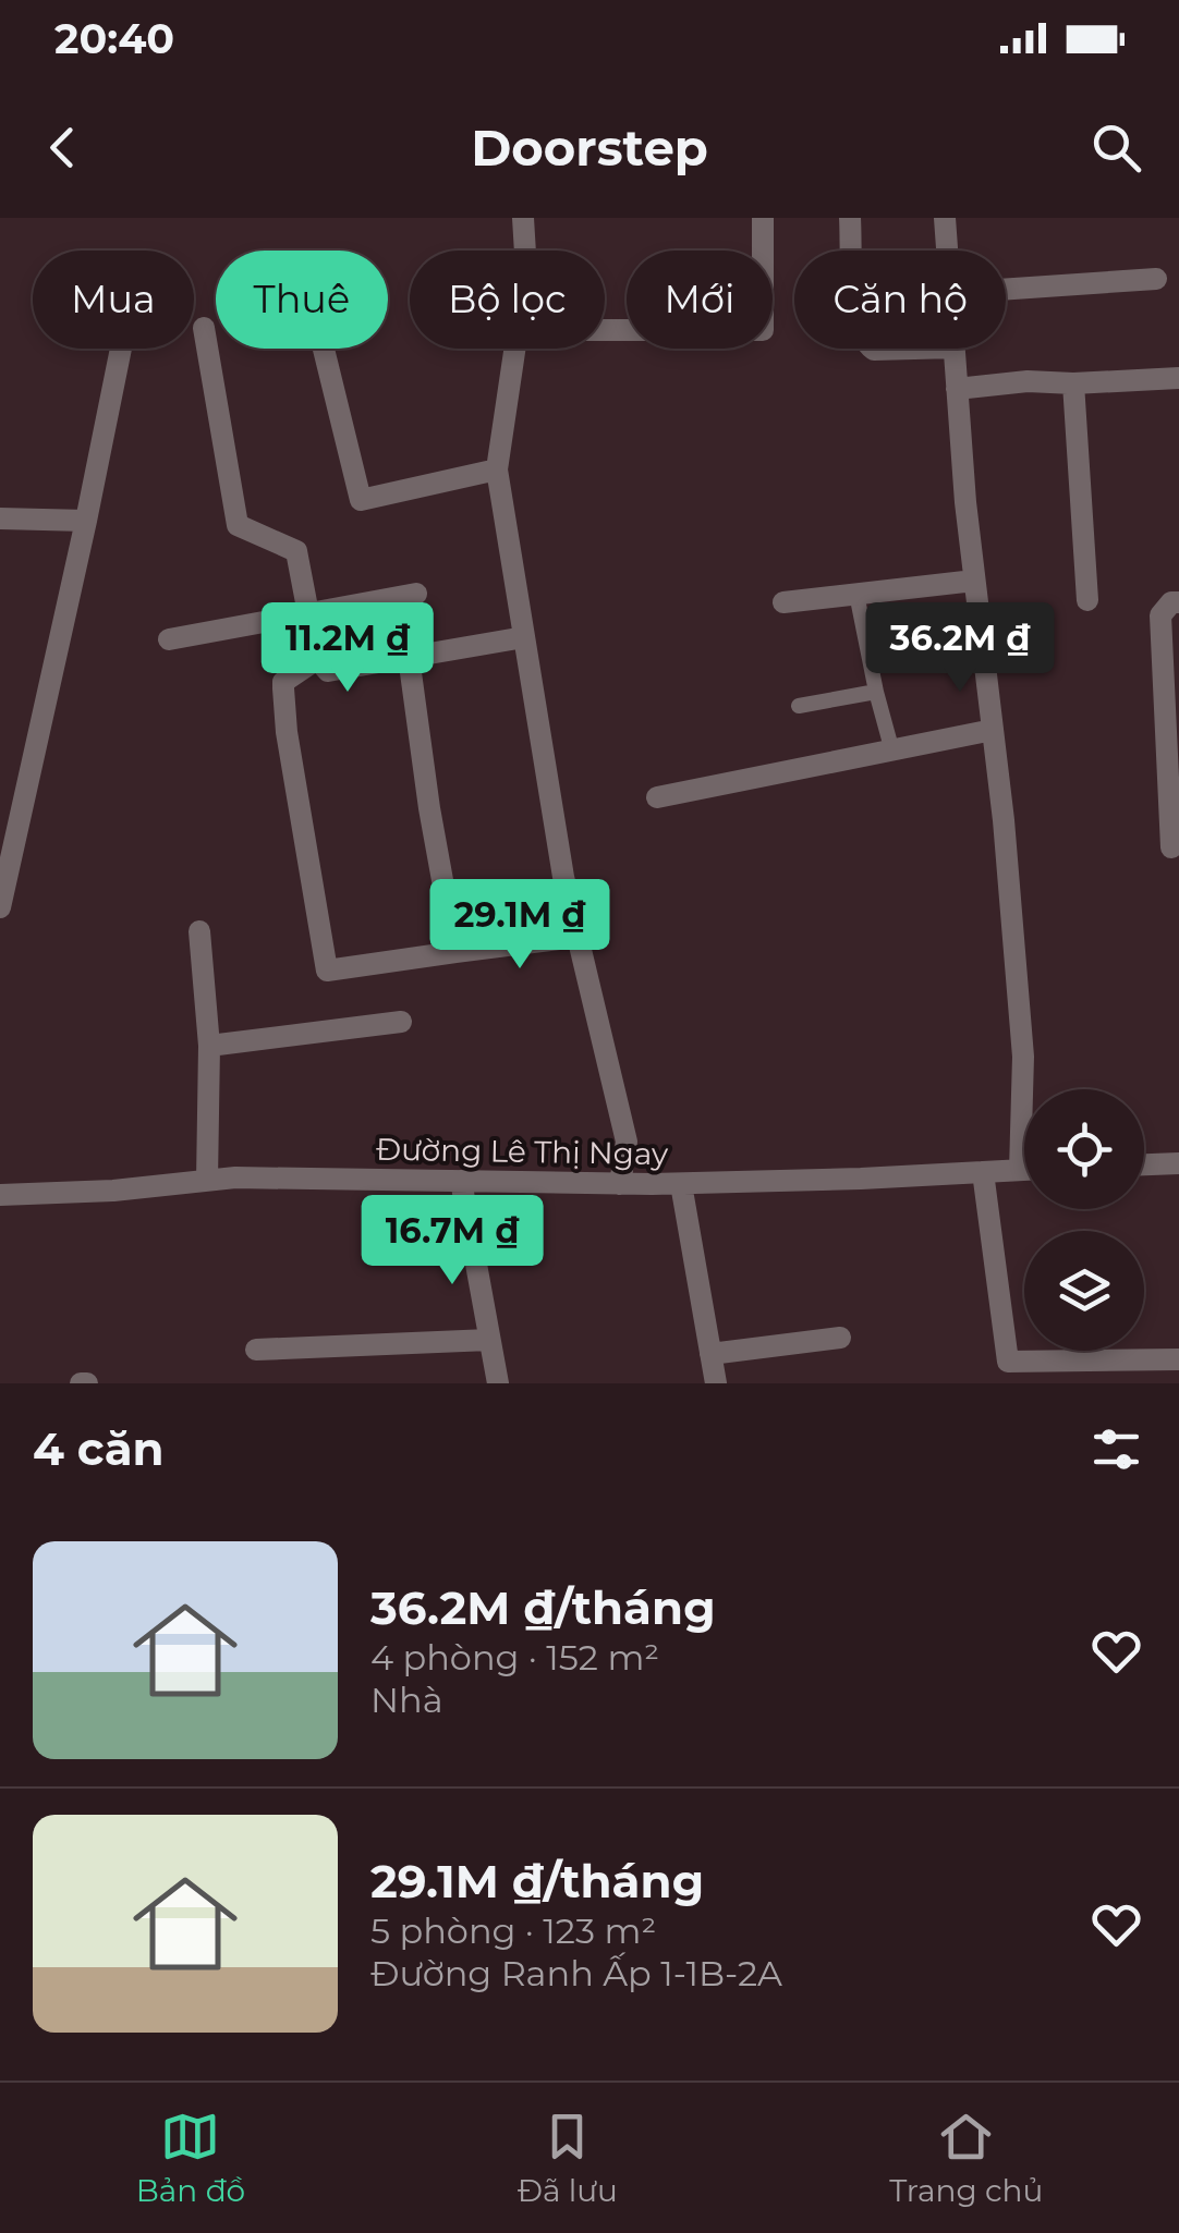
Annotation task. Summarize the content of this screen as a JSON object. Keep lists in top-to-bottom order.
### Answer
{
  "streets": {
    "street": ["Đường Lê Thị Ngay"]
  },
  "page": {
    "status": "20:40",
    "header": "Doorstep",
    "chip": [
      "Mua",
      "Thuê",
      "Bộ lọc",
      "Mới",
      "Căn hộ"
    ],
    "price": [
      "11.2M ₫",
      "36.2M ₫",
      "29.1M ₫",
      "16.7M ₫"
    ],
    "heading": "4 căn",
    "list": [
      {
        "name": "36.2M ₫/tháng",
        "note": "4 phòng · 152 m² · Nhà"
      },
      {
        "name": "29.1M ₫/tháng",
        "note": "5 phòng · 123 m² · Đường Ranh Ấp 1-1B-2A"
      }
    ],
    "tabs": ["Bản đồ", "Đã lưu", "Trang chủ"]
  }
}
